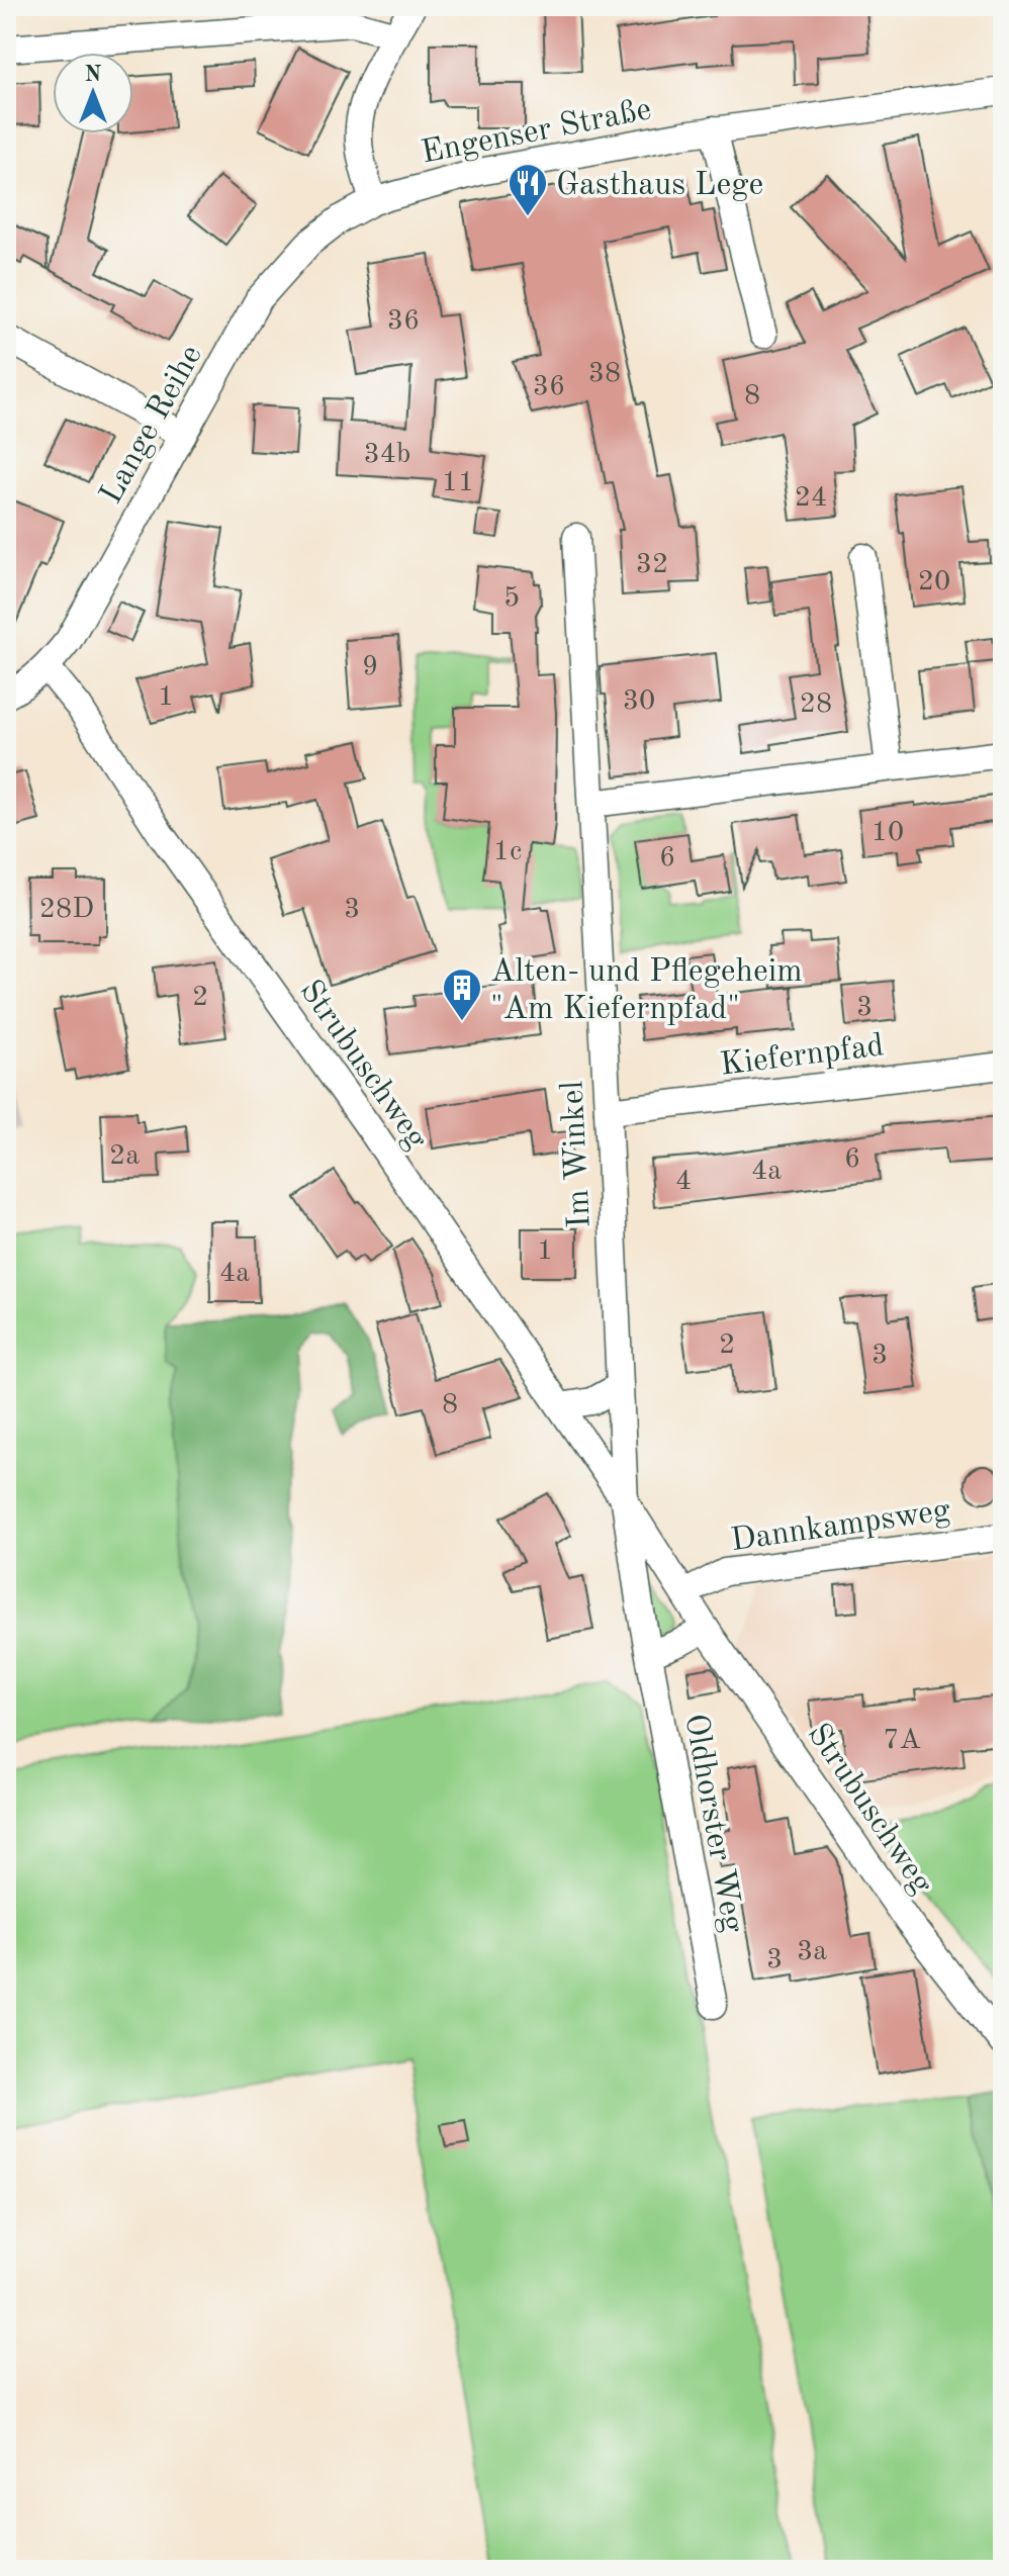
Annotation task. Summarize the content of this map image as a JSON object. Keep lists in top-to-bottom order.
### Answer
{
  "streets": {
    "street": [
      "Engenser Straße",
      "Lange Reihe",
      "Kiefernpfad",
      "Strubuschweg",
      "Im Winkel",
      "Dannkampsweg",
      "Oldhorster Weg"
    ]
  },
  "crossings": [
    ["Engenser Straße", "Lange Reihe"],
    ["Lange Reihe", "Strubuschweg"],
    ["Kiefernpfad", "Im Winkel"],
    ["Strubuschweg", "Im Winkel"],
    ["Strubuschweg", "Dannkampsweg"],
    ["Strubuschweg", "Oldhorster Weg"]
  ],
  "places": {
    "restaurant": ["Gasthaus Lege"],
    "building": ["Alten- und Pflegeheim \"Am Kiefernpfad\""]
  },
  "house_numbers": [
    "36",
    "38",
    "36",
    "8",
    "34b",
    "11",
    "24",
    "32",
    "20",
    "5",
    "9",
    "1",
    "30",
    "28",
    "10",
    "1c",
    "6",
    "28D",
    "3",
    "2",
    "3",
    "2a",
    "6",
    "4a",
    "4",
    "1",
    "4a",
    "2",
    "3",
    "8",
    "7A",
    "3a",
    "3"
  ],
  "north": "top"
}
